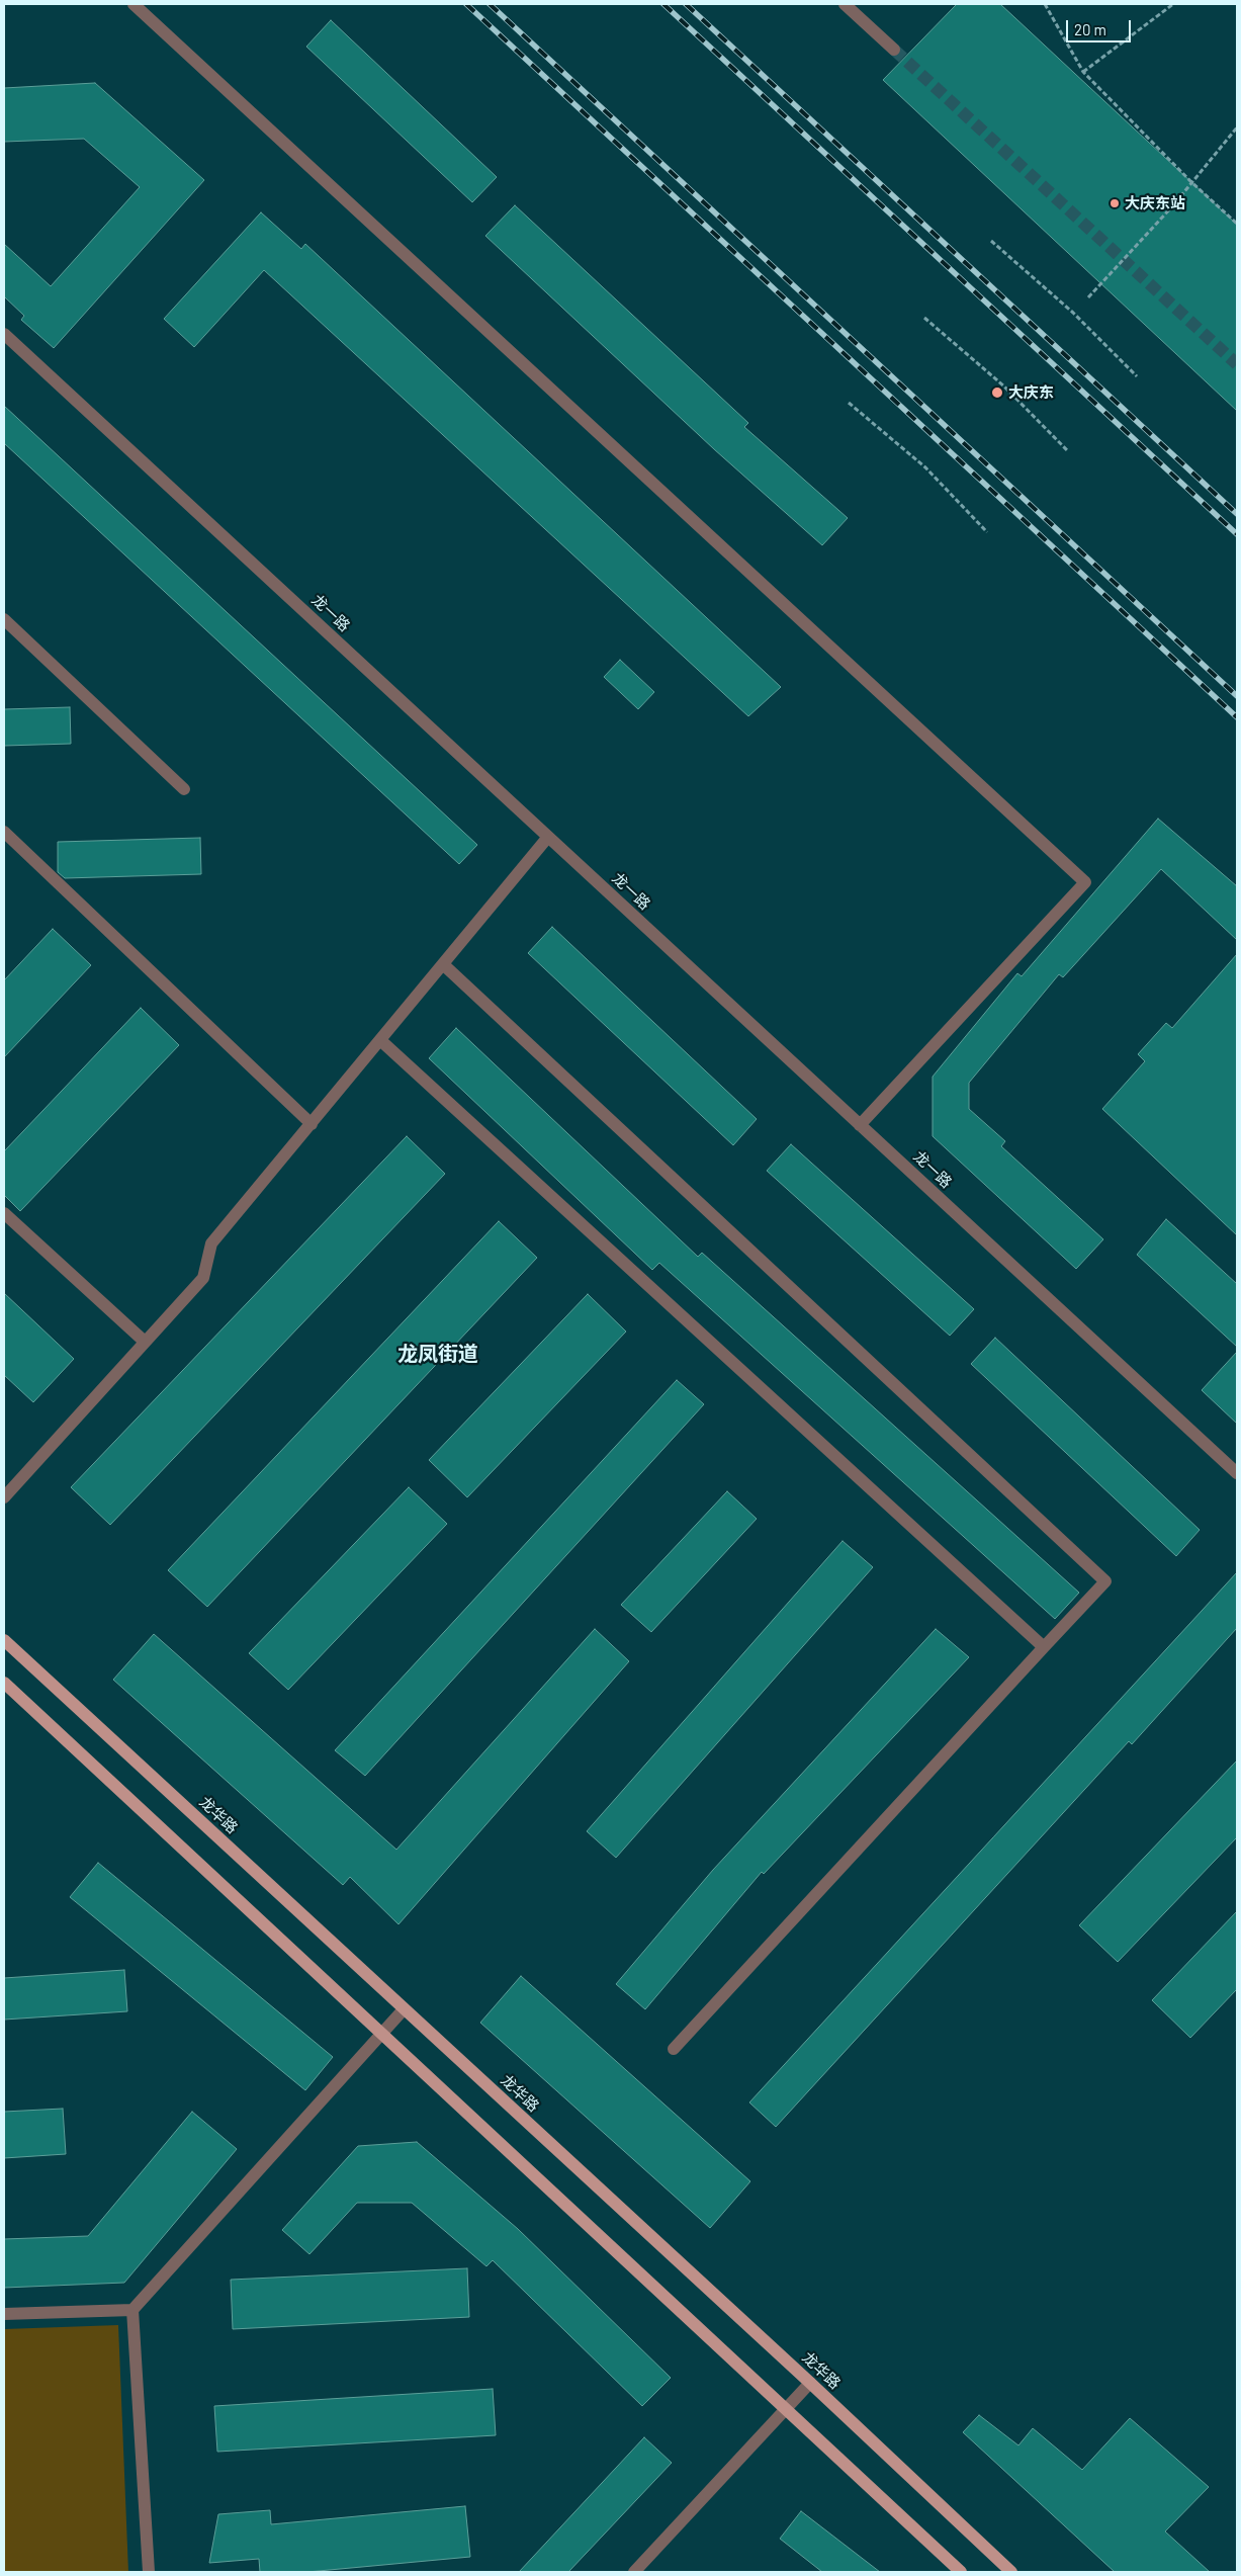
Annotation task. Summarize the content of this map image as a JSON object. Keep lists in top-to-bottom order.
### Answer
{
  "streets": {
    "main road": ["龙华路"],
    "street": ["龙一路"]
  },
  "districts": ["龙凤街道"],
  "places": ["大庆东站", "大庆东"],
  "scale_bar": "20 m"
}
